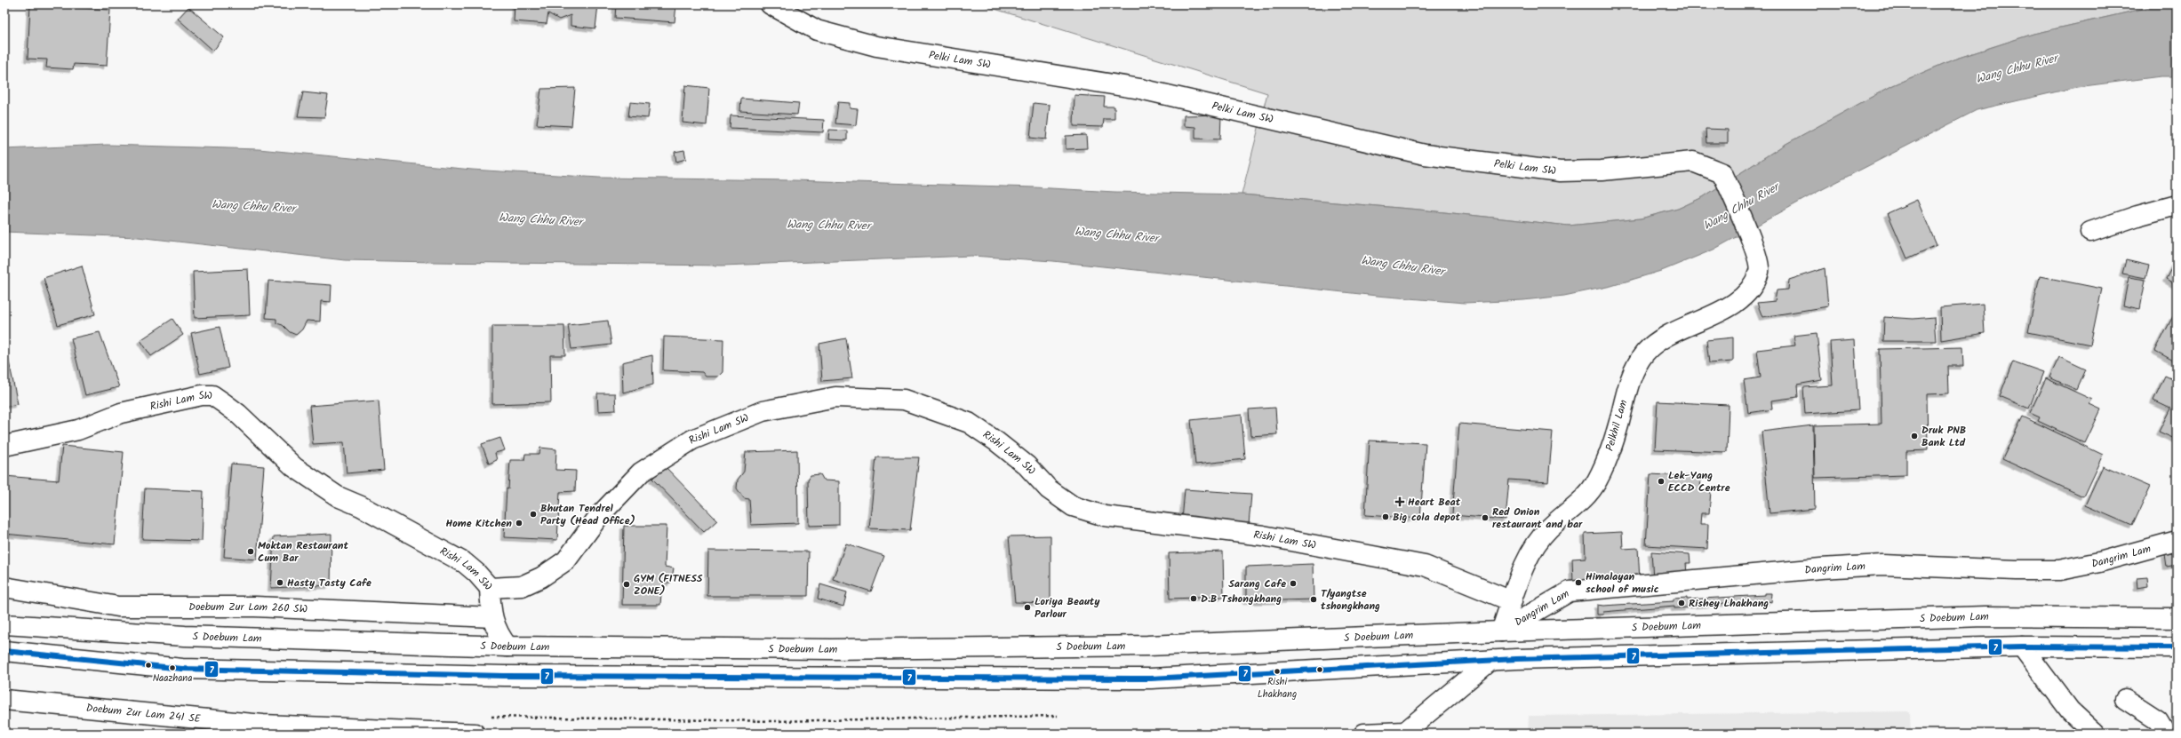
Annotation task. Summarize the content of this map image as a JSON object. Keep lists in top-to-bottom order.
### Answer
{
  "streets": {
    "main road": [
      "Pelki Lam SW",
      "Rishi Lam SW",
      "Pelkhil Lam",
      "Dangrim Lam",
      "Doebum Zur Lam 260 SW",
      "S Doebum Lam",
      "Doebum Zur Lam 241 SE"
    ]
  },
  "crossings": [
    ["Pelki Lam SW", "Pelkhil Lam"],
    ["Rishi Lam SW", "Pelkhil Lam"],
    ["Pelkhil Lam", "Dangrim Lam"],
    ["Pelkhil Lam", "S Doebum Lam"],
    ["Dangrim Lam", "S Doebum Lam"]
  ],
  "water": ["Wang Chhu River"],
  "places": {
    "other": [
      "Druk PNB Bank Ltd",
      "Lek-Yang ECCD Centre",
      "Bhutan Tendrel Party (Head Office)",
      "Big cola depot",
      "Red Onion restaurant and bar",
      "Home Kitchen",
      "Moktan Restaurant Cum Bar",
      "Hasty Tasty Cafe",
      "Himalayan school of music",
      "Sarang Cafe",
      "GYM (FITNESS ZONE)",
      "D.B Tshongkhang",
      "T/yangtse tshongkhang",
      "Rishey Lhakhang",
      "Loriya Beauty Parlour",
      "Naazhana",
      "Rishi Lhakhang"
    ],
    "health": ["Heart Beat"]
  },
  "lines": ["transit line 7"]
}
